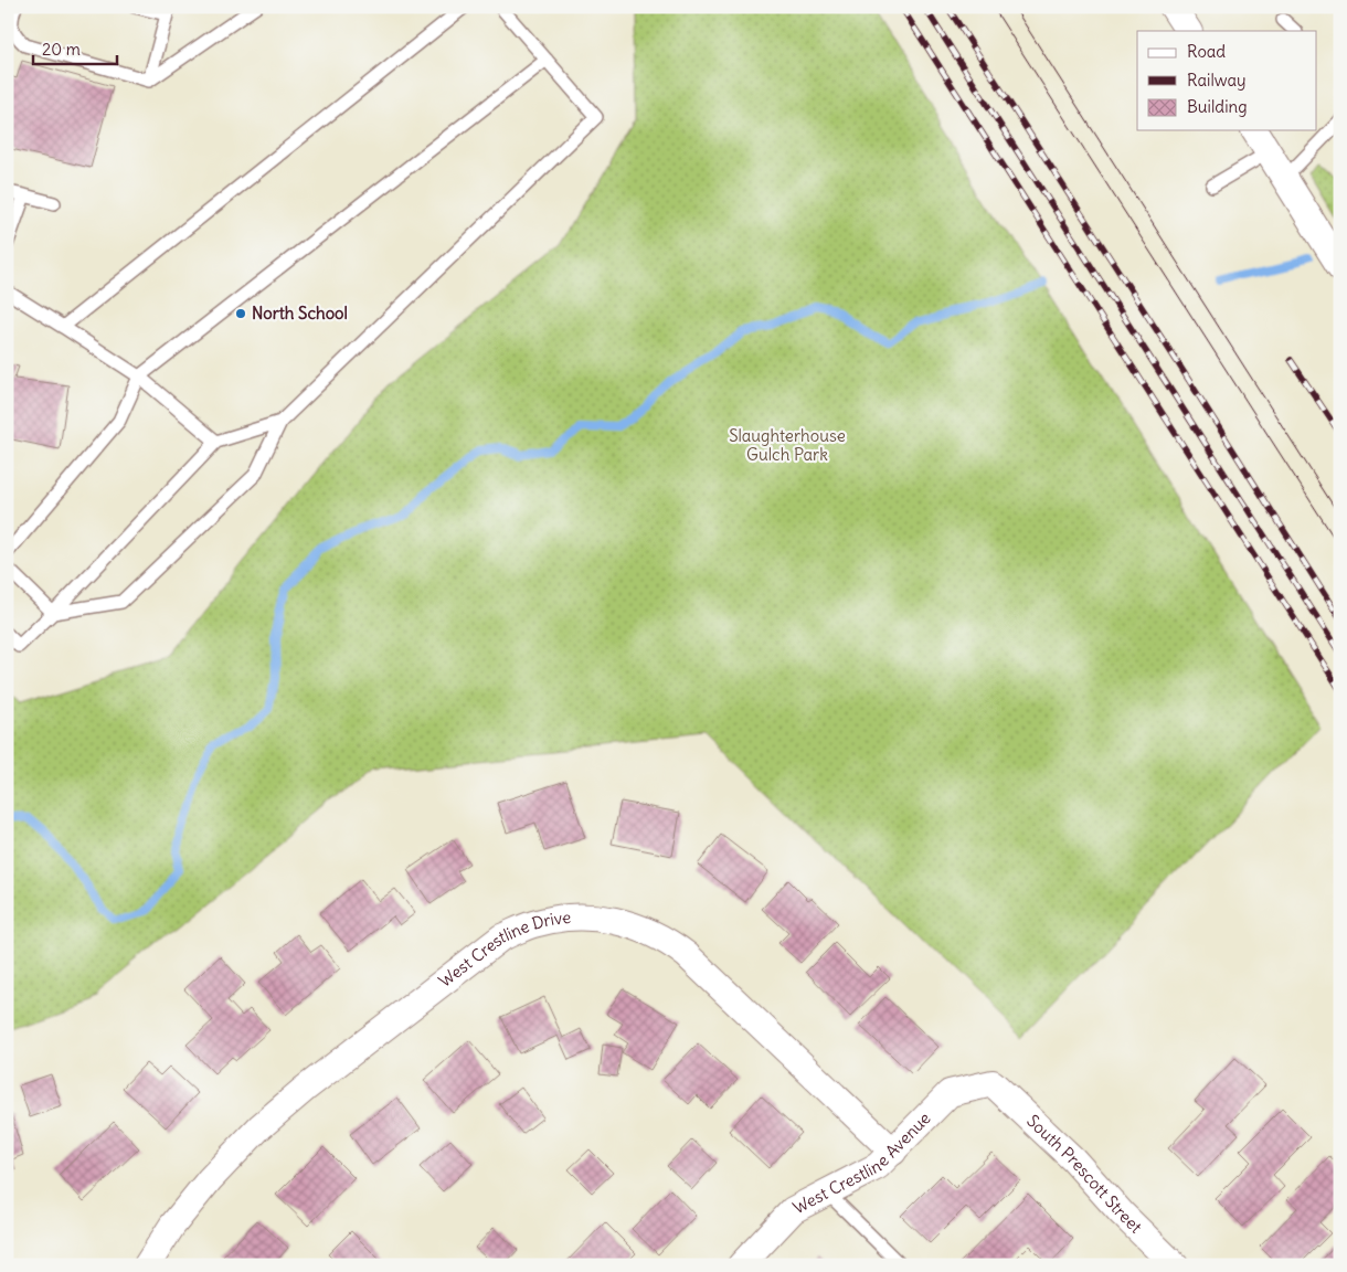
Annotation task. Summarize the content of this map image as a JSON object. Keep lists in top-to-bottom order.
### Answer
{
  "streets": {
    "street": ["West Crestline Drive", "West Crestline Avenue", "South Prescott Street"]
  },
  "crossings": [
    ["West Crestline Drive", "West Crestline Avenue"],
    ["West Crestline Avenue", "South Prescott Street"]
  ],
  "parks": ["Slaughterhouse Gulch Park"],
  "places": ["North School"],
  "legend": ["Road", "Railway", "Building"],
  "scale_bar": "20 m"
}
